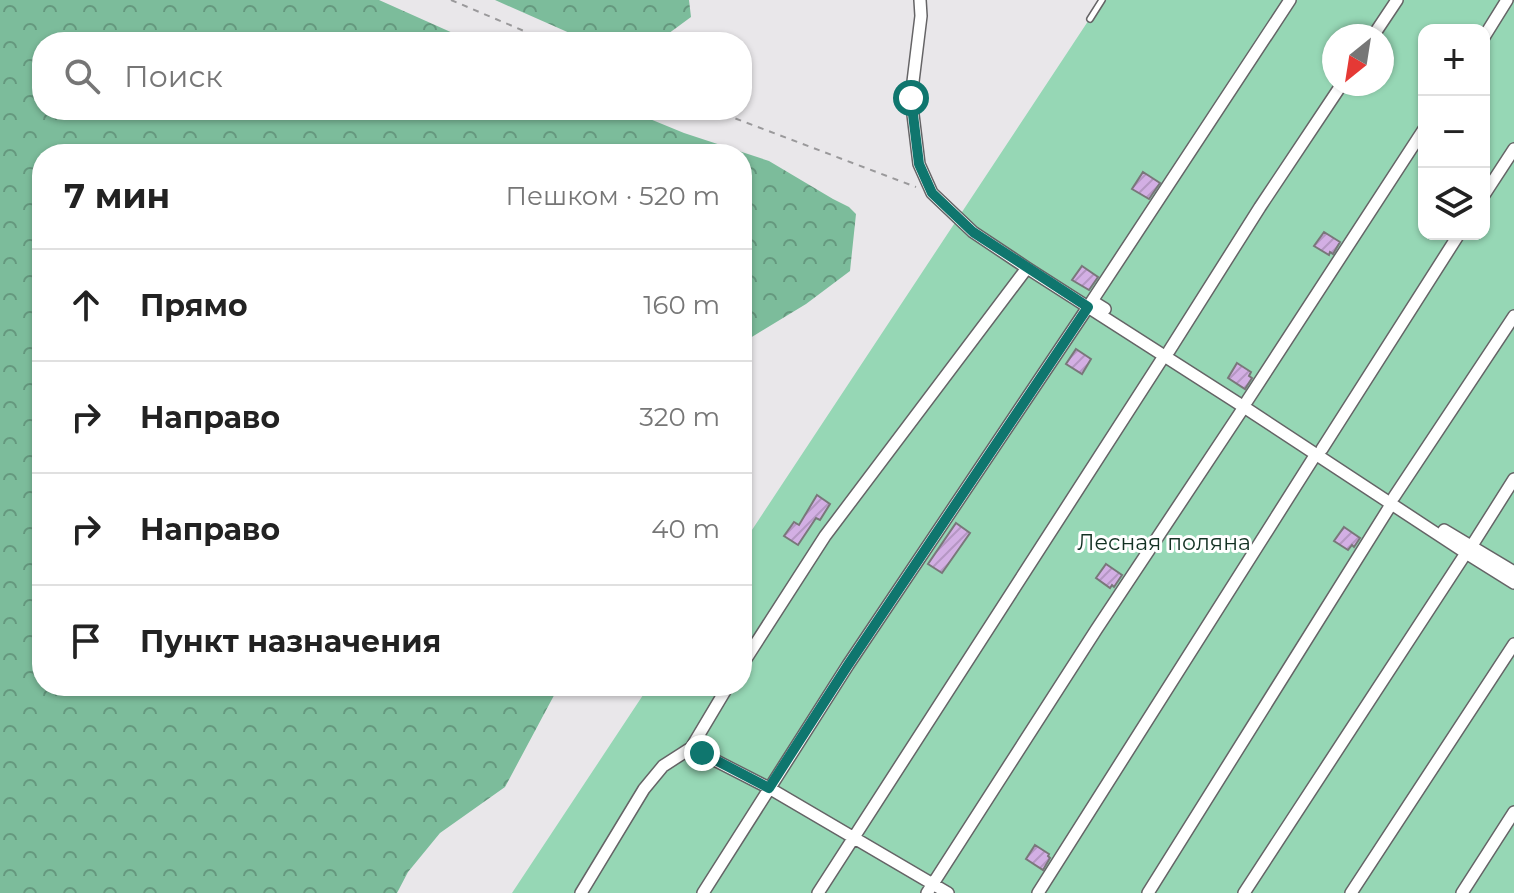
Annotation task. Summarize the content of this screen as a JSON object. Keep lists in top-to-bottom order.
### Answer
{
  "parks": ["Лесная поляна"],
  "north": "bottom left",
  "page": {
    "map_buttons": ["+", "−"],
    "search": "Поиск",
    "heading": ["7 мин", "Пешком · 520 m"],
    "list": [
      ["Прямо", "160 m"],
      ["Направо", "320 m"],
      ["Направо", "40 m"],
      "Пункт назначения"
    ]
  }
}
